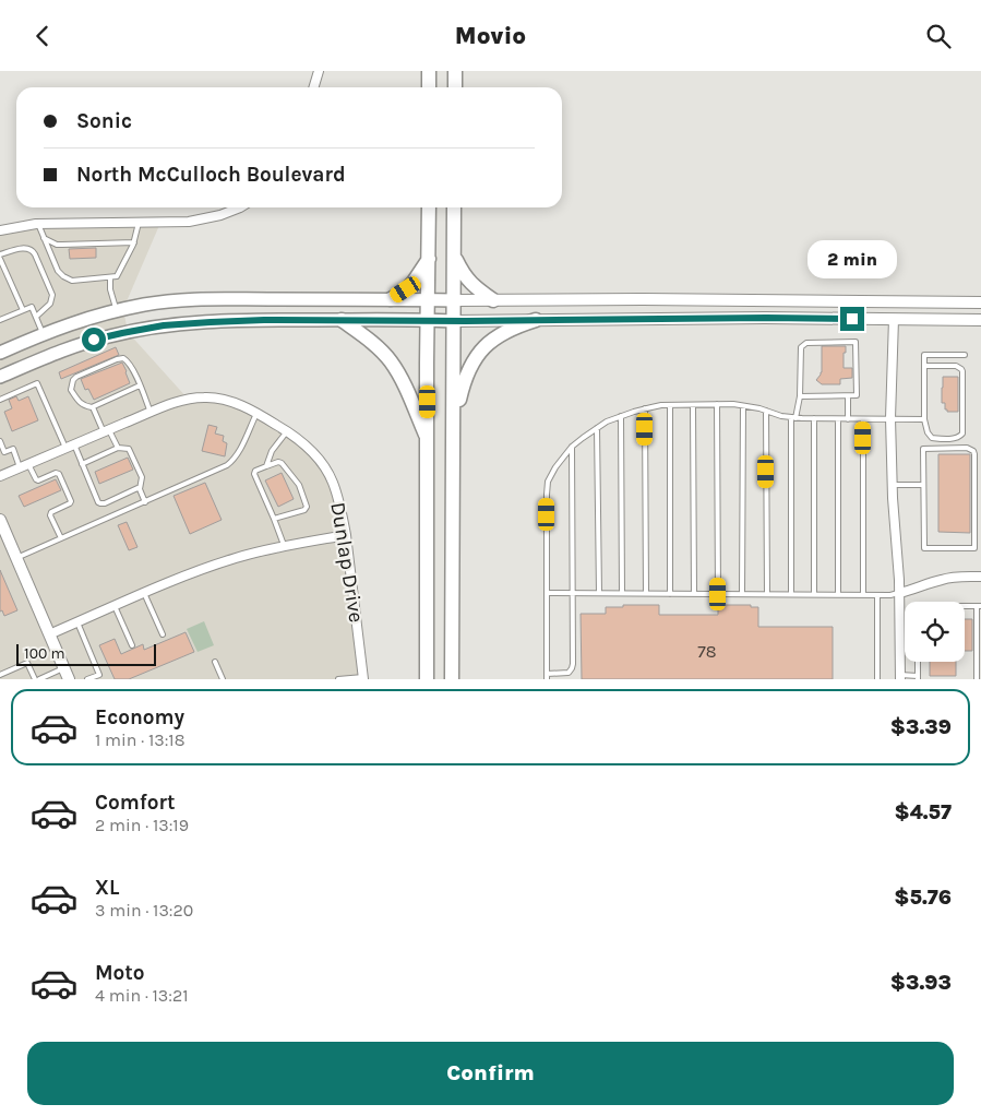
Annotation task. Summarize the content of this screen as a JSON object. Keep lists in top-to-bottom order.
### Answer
{
  "streets": {
    "street": ["Dunlap Drive"]
  },
  "house_numbers": ["78"],
  "scale_bar": "100 m",
  "page": {
    "header": "Movio",
    "banner": ["Sonic", "North McCulloch Boulevard"],
    "bubble": "2 min",
    "scale": "100 m",
    "list": [
      {
        "name": "Economy",
        "note": "1 min · 13:18",
        "value": "$3.39"
      },
      {
        "name": "Comfort",
        "note": "2 min · 13:19",
        "value": "$4.57"
      },
      {
        "name": "XL",
        "note": "3 min · 13:20",
        "value": "$5.76"
      },
      {
        "name": "Moto",
        "note": "4 min · 13:21",
        "value": "$3.93"
      }
    ],
    "buttons": "Confirm"
  }
}
